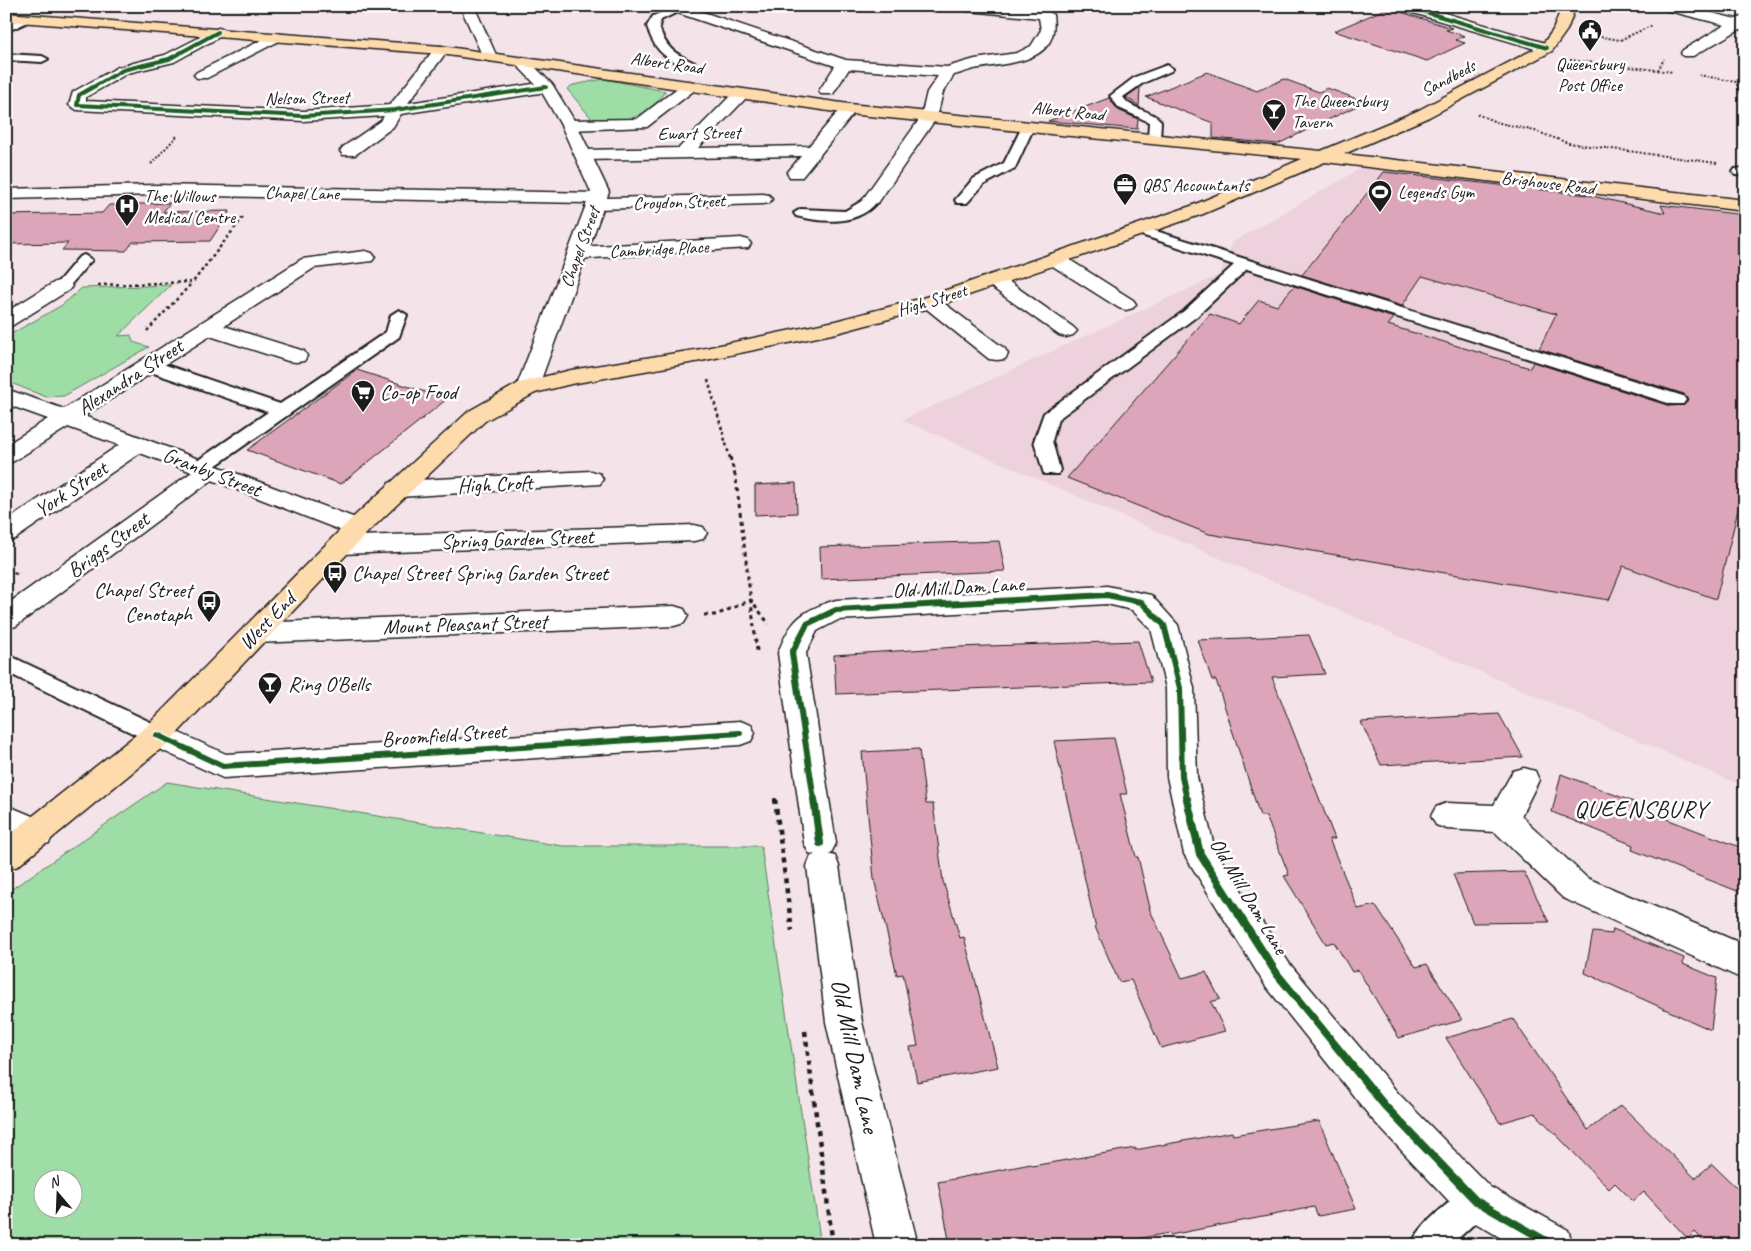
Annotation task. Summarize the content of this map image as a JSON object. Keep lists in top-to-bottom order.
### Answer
{
  "streets": {
    "main road": [
      "Albert Road",
      "Sandbeds",
      "Brighouse Road",
      "High Street",
      "West End"
    ],
    "street": [
      "Nelson Street",
      "Ewart Street",
      "Chapel Lane",
      "Croydon Street",
      "Chapel Street",
      "Cambridge Place",
      "Alexandra Street",
      "Granby Street",
      "High Croft",
      "York Street",
      "Spring Garden Street",
      "Briggs Street",
      "Old Mill Dam Lane",
      "Mount Pleasant Street",
      "Broomfield Street"
    ]
  },
  "crossings": [
    ["Albert Road", "Sandbeds"],
    ["Albert Road", "Nelson Street"],
    ["Albert Road", "Brighouse Road"],
    ["Albert Road", "Chapel Street"],
    ["Albert Road", "High Street"],
    ["Sandbeds", "Brighouse Road"],
    ["Sandbeds", "High Street"],
    ["Nelson Street", "Chapel Street"],
    ["Ewart Street", "Chapel Street"],
    ["Brighouse Road", "High Street"],
    ["Chapel Lane", "Croydon Street"],
    ["Chapel Lane", "Chapel Street"],
    ["Croydon Street", "Chapel Street"],
    ["Chapel Street", "Cambridge Place"],
    ["Chapel Street", "High Street"],
    ["Chapel Street", "West End"],
    ["High Street", "West End"],
    ["Alexandra Street", "Granby Street"],
    ["Granby Street", "York Street"],
    ["Granby Street", "Spring Garden Street"],
    ["Granby Street", "Briggs Street"],
    ["Granby Street", "West End"],
    ["High Croft", "West End"],
    ["Spring Garden Street", "West End"],
    ["West End", "Mount Pleasant Street"],
    ["West End", "Broomfield Street"]
  ],
  "districts": ["QUEENSBURY"],
  "places": {
    "public building": ["Queensbury Post Office"],
    "bar": ["The Queensbury Tavern", "Ring O'Bells"],
    "office": ["QBS Accountants"],
    "sports": ["Legends Gym"],
    "hospital": ["The Willows Medical Centre"],
    "supermarket": ["Co-op Food"],
    "bus stop": ["Chapel Street Spring Garden Street", "Chapel Street Cenotaph"]
  },
  "north": "top"
}
